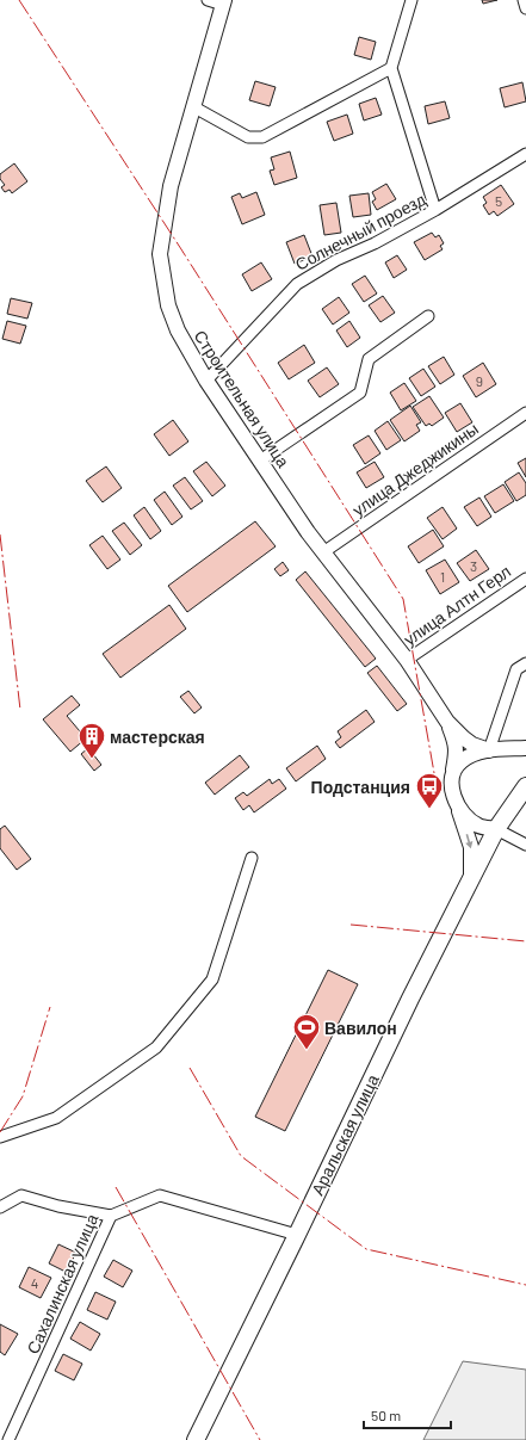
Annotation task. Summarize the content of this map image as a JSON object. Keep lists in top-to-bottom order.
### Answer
{
  "streets": {
    "main road": ["Аральская улица"],
    "street": [
      "Солнечный проезд",
      "Строительная улица",
      "улица Джеджикины",
      "улица Алтн Герл",
      "Сахалинская улица"
    ]
  },
  "crossings": [
    ["Солнечный проезд", "Строительная улица"],
    ["Строительная улица", "улица Джеджикины"],
    ["Строительная улица", "улица Алтн Герл"],
    ["Аральская улица", "Сахалинская улица"]
  ],
  "places": {
    "building": ["мастерская"],
    "bus stop": ["Подстанция"],
    "sports": ["Вавилон"]
  },
  "house_numbers": [
    "5",
    "9",
    "3",
    "1",
    "4"
  ],
  "scale_bar": "50 m"
}
